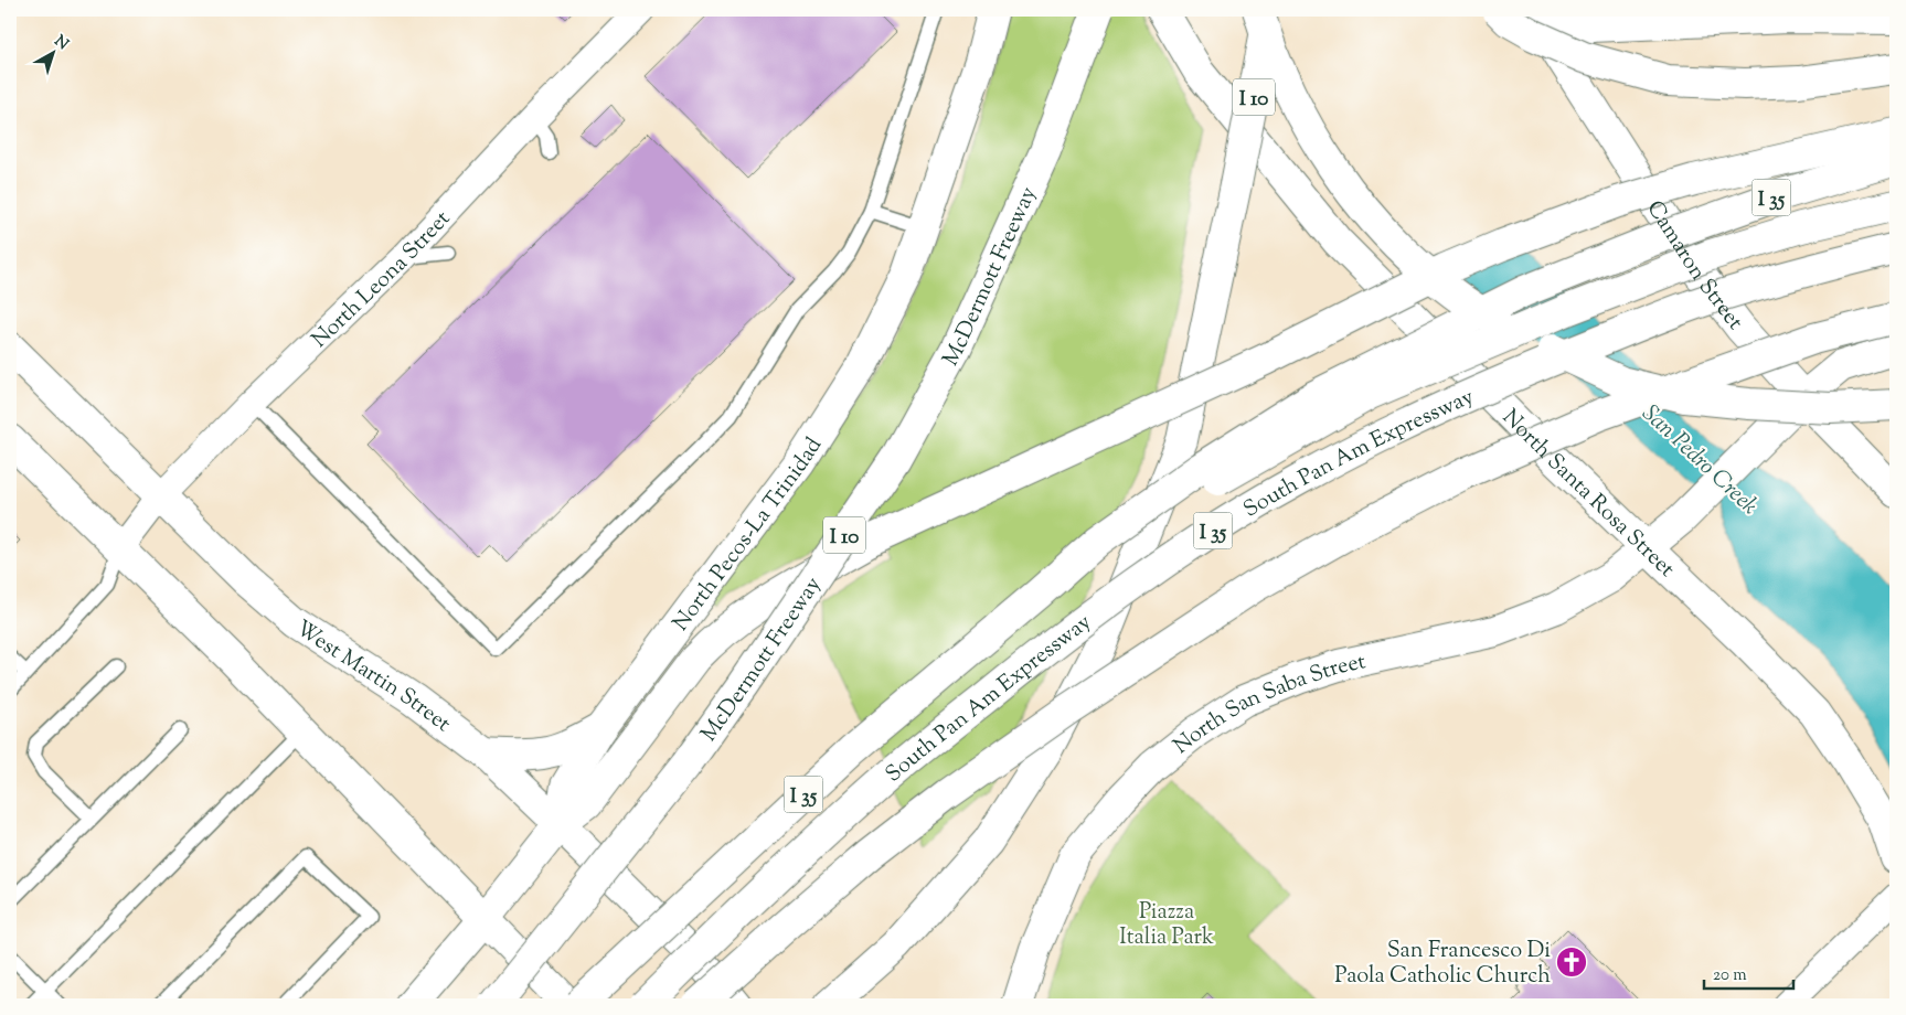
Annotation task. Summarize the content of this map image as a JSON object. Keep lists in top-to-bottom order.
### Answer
{
  "streets": {
    "main road": [
      "I 10",
      "I 35",
      "Camaron Street",
      "McDermott Freeway",
      "South Pan Am Expressway",
      "North Santa Rosa Street",
      "North Pecos-La Trinidad",
      "West Martin Street",
      "North San Saba Street"
    ],
    "street": ["North Leona Street"]
  },
  "crossings": [
    ["Camaron Street", "North San Saba Street"],
    ["North Leona Street", "West Martin Street"],
    ["North Santa Rosa Street", "North San Saba Street"],
    ["North Pecos-La Trinidad", "West Martin Street"]
  ],
  "water": ["San Pedro Creek"],
  "parks": ["Piazza Italia Park"],
  "places": {
    "church": ["San Francesco Di Paola Catholic Church"]
  },
  "scale_bar": "20 m",
  "north": "top right"
}
